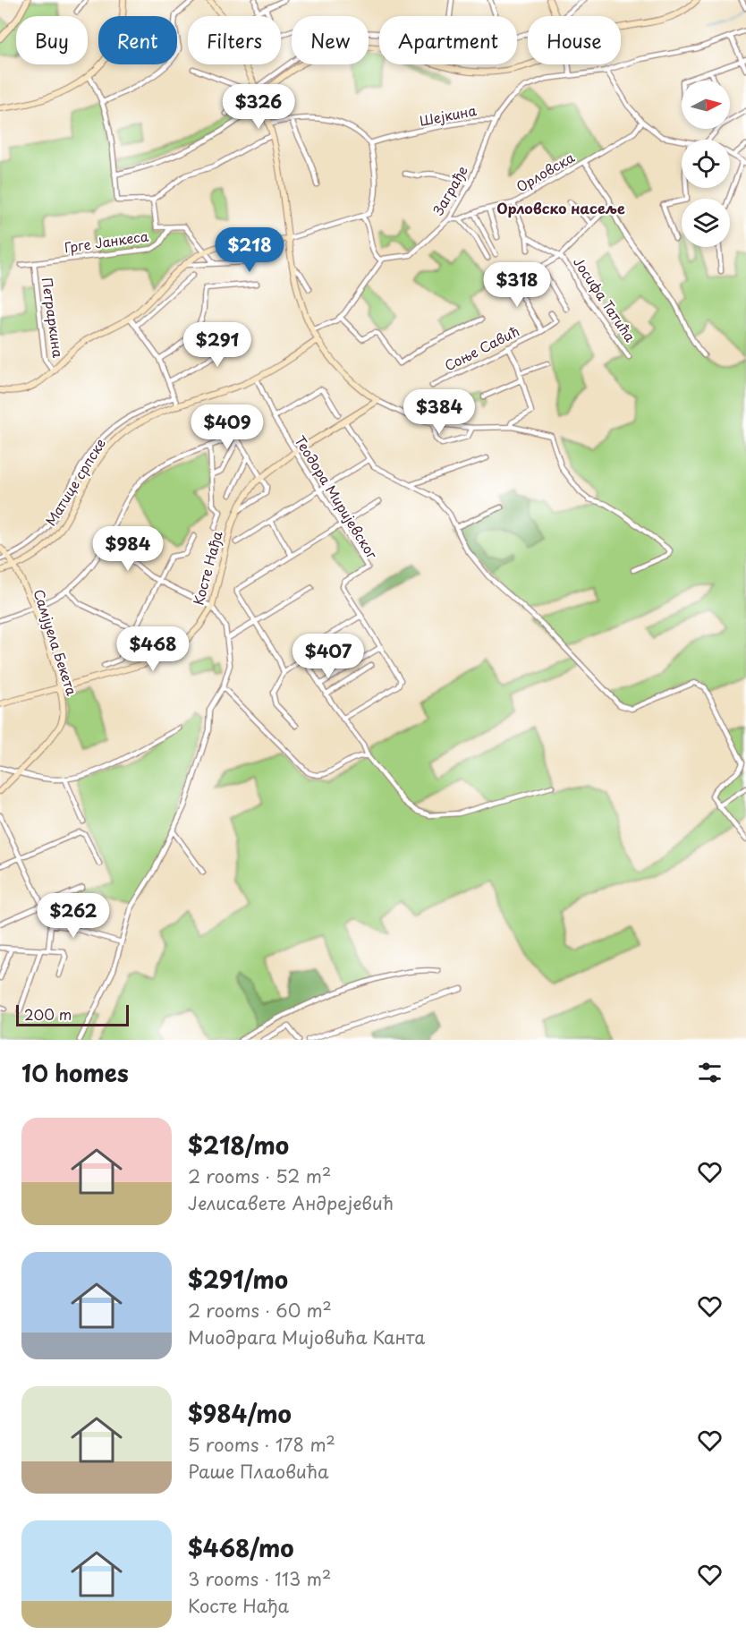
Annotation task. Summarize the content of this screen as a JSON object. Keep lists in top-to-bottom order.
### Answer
{
  "streets": {
    "street": [
      "Шејкина",
      "Орловска",
      "Заграђе",
      "Грге Јанкеса",
      "Јосифа Татића",
      "Петраркина",
      "Соње Савић",
      "Матице српске",
      "Теодора Миријевског",
      "Косте Нађа",
      "Самјуела Бекета"
    ]
  },
  "crossings": [
    ["Шејкина", "Заграђе"],
    ["Орловска", "Заграђе"],
    ["Грге Јанкеса", "Петраркина"],
    ["Матице српске", "Теодора Миријевског"],
    ["Матице српске", "Самјуела Бекета"],
    ["Теодора Миријевског", "Косте Нађа"],
    ["Косте Нађа", "Самјуела Бекета"]
  ],
  "districts": ["Орловско насеље"],
  "scale_bar": "200 m",
  "north": "right",
  "page": {
    "chip": [
      "Buy",
      "Rent",
      "Filters",
      "New",
      "Apartment",
      "House"
    ],
    "price": [
      "$326",
      "$218",
      "$318",
      "$291",
      "$384",
      "$409",
      "$984",
      "$468",
      "$407",
      "$262"
    ],
    "scale": "200 m",
    "heading": "10 homes",
    "list": [
      {
        "name": "$218/mo",
        "note": "2 rooms · 52 m² · Јелисавете Андрејевић"
      },
      {
        "name": "$291/mo",
        "note": "2 rooms · 60 m² · Миодрага Мијовића Канта"
      },
      {
        "name": "$984/mo",
        "note": "5 rooms · 178 m² · Раше Плаовића"
      },
      {
        "name": "$468/mo",
        "note": "3 rooms · 113 m² · Косте Нађа"
      }
    ]
  }
}
